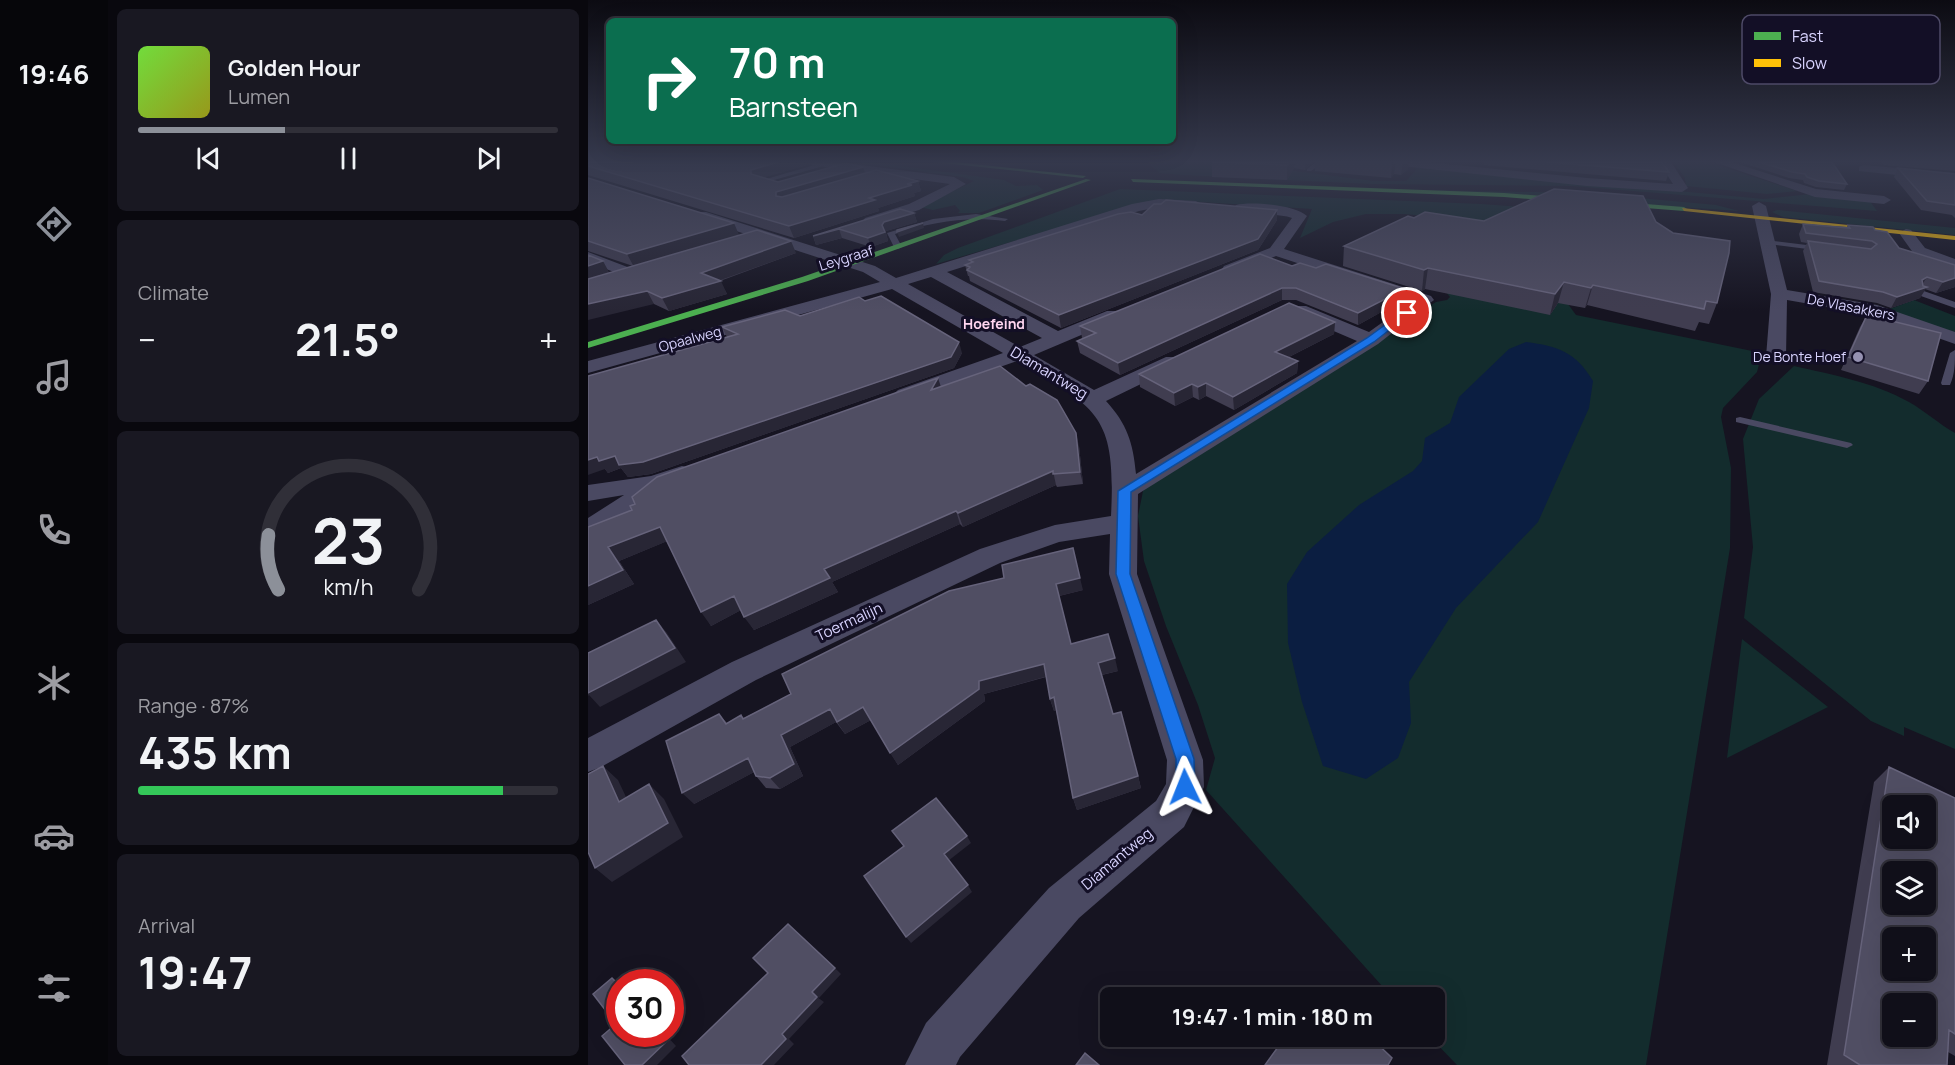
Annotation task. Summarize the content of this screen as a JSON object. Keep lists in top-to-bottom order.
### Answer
{
  "streets": {
    "main road": ["Leygraaf"],
    "street": [
      "De Vlasakkers",
      "Opaalweg",
      "Diamantweg",
      "Toermalijn"
    ]
  },
  "crossings": [
    ["Leygraaf", "Opaalweg"],
    ["Leygraaf", "Diamantweg"],
    ["Opaalweg", "Diamantweg"],
    ["Diamantweg", "Toermalijn"]
  ],
  "districts": ["Hoefeind"],
  "places": ["De Bonte Hoef"],
  "legend": ["Fast", "Slow"],
  "page": {
    "tabs": "19:46",
    "turn": ["70 m", "Barnsteen"],
    "song": ["Golden Hour", "Lumen"],
    "tile": [
      "Climate",
      ["Range · 87%", "435 km"],
      ["Arrival", "19:47"]
    ],
    "heat": ["−", "21.5°", "+"],
    "map_buttons": ["+", "−"],
    "limit": "30",
    "trip": "19:47 · 1 min · 180 m",
    "gauge": ["23", "km/h"]
  }
}
